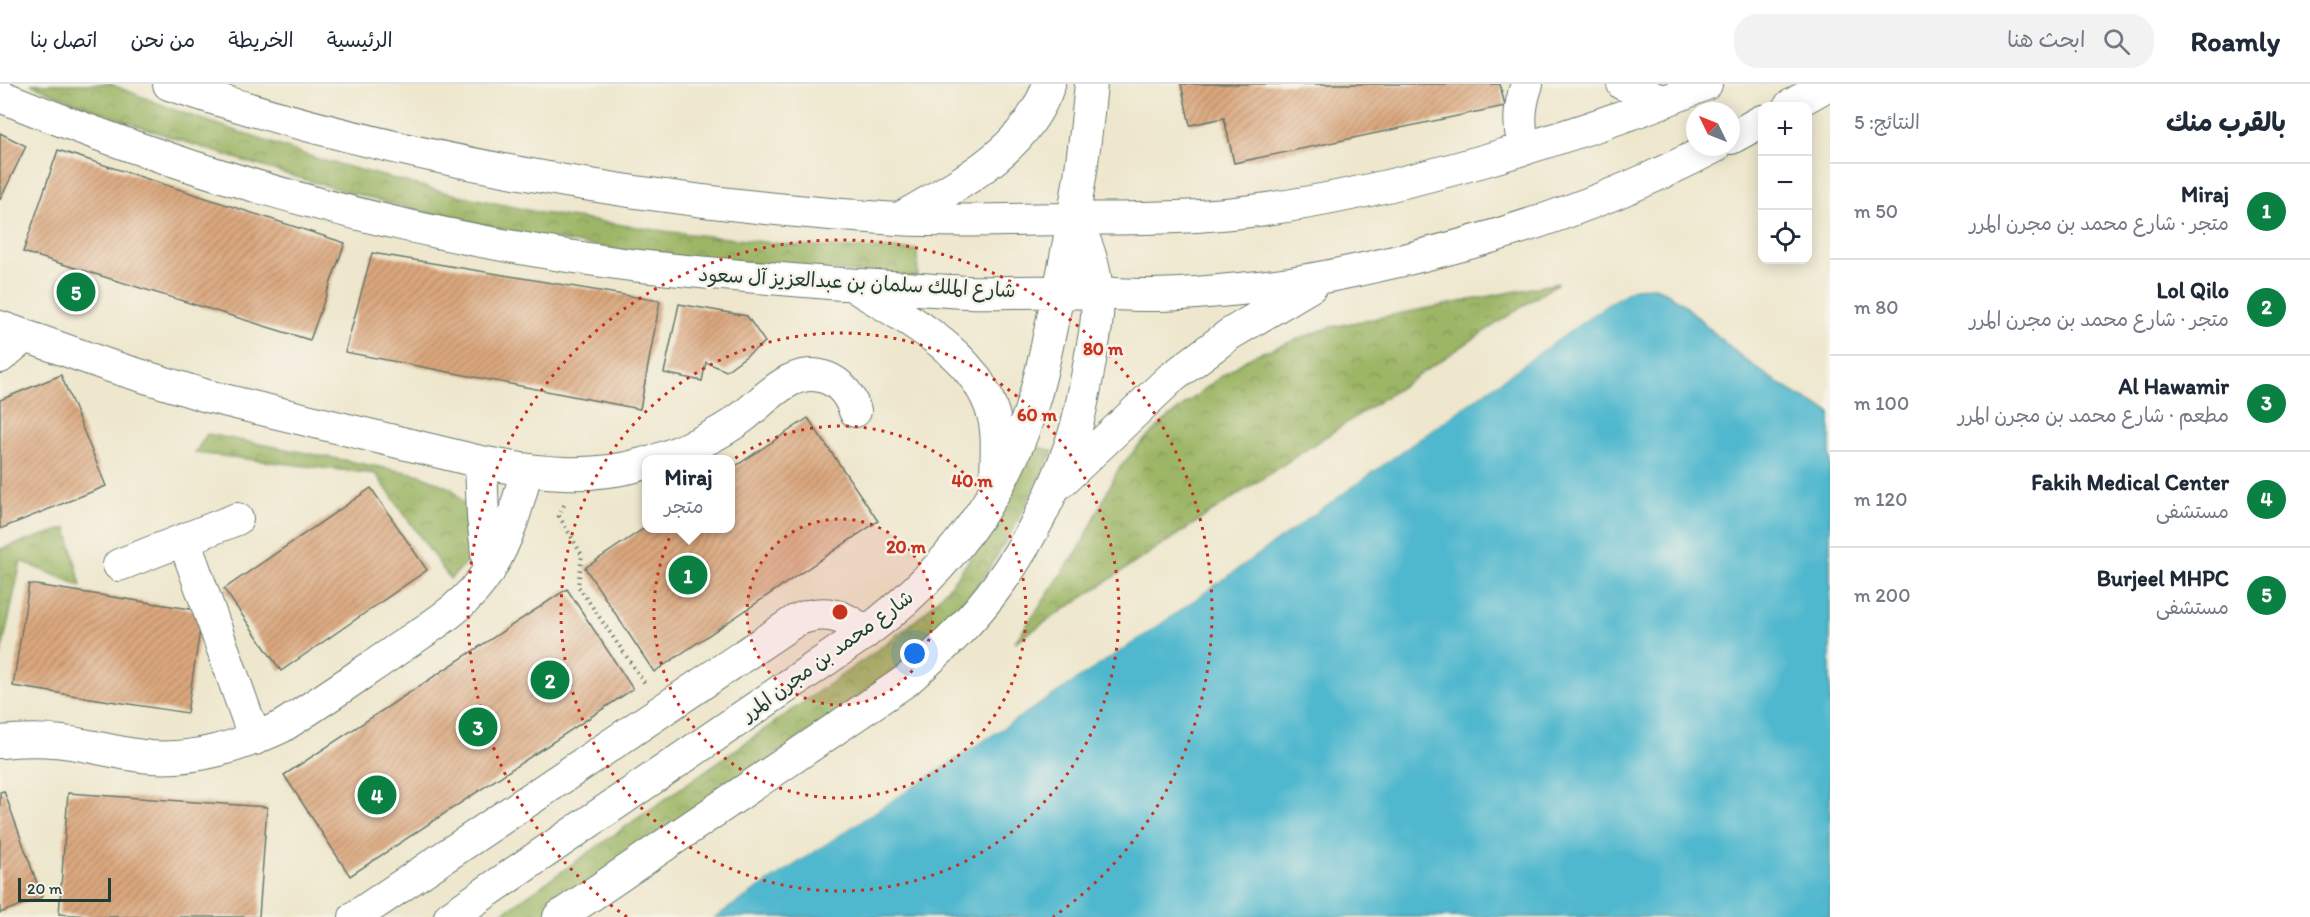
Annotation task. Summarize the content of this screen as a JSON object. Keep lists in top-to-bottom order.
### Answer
{
  "streets": {
    "street": ["شارع الملك سلمان بن عبدالعزيز آل سعود", "شارع محمد بن مجرن المرر"]
  },
  "crossings": [
    ["شارع الملك سلمان بن عبدالعزيز آل سعود", "شارع محمد بن مجرن المرر"]
  ],
  "scale_bar": "20 m",
  "north": "top left",
  "page": {
    "header": "Roamly",
    "search": "ابحث هنا",
    "nav": [
      "الرئيسية",
      "الخريطة",
      "من نحن",
      "اتصل بنا"
    ],
    "heading": ["بالقرب منك", "النتائج: 5"],
    "map_buttons": ["+", "−"],
    "list": [
      {
        "mark": "1",
        "name": "Miraj",
        "note": "متجر · شارع محمد بن مجرن المرر",
        "value": "50 m"
      },
      {
        "mark": "2",
        "name": "Lol Qilo",
        "note": "متجر · شارع محمد بن مجرن المرر",
        "value": "80 m"
      },
      {
        "mark": "3",
        "name": "Al Hawamir",
        "note": "مطعم · شارع محمد بن مجرن المرر",
        "value": "100 m"
      },
      {
        "mark": "4",
        "name": "Fakih Medical Center",
        "note": "مستشفى",
        "value": "120 m"
      },
      {
        "mark": "5",
        "name": "Burjeel MHPC",
        "note": "مستشفى",
        "value": "200 m"
      }
    ],
    "pins": [
      "5",
      "1",
      "2",
      "3",
      "4"
    ],
    "popup": ["Miraj", "متجر"],
    "scale": "20 m"
  },
  "rings": [
    "80 m",
    "60 m",
    "40 m",
    "20 m"
  ]
}
